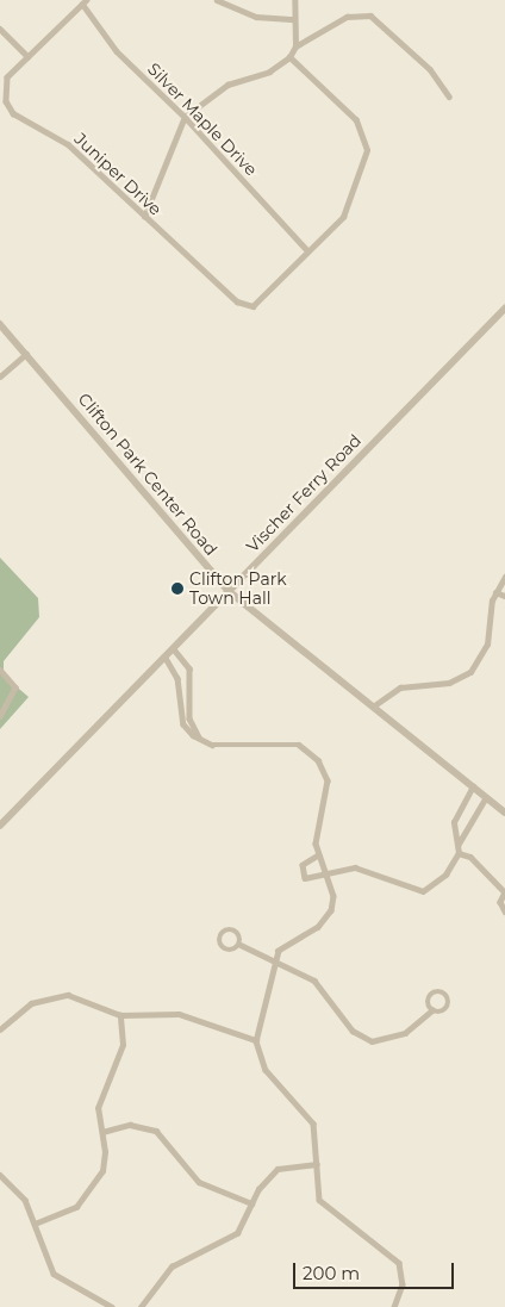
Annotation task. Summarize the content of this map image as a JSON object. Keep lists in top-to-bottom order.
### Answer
{
  "streets": {
    "street": [
      "Silver Maple Drive",
      "Juniper Drive",
      "Clifton Park Center Road",
      "Vischer Ferry Road"
    ]
  },
  "crossings": [
    ["Silver Maple Drive", "Juniper Drive"],
    ["Clifton Park Center Road", "Vischer Ferry Road"]
  ],
  "places": ["Clifton Park Town Hall"],
  "scale_bar": "200 m"
}
